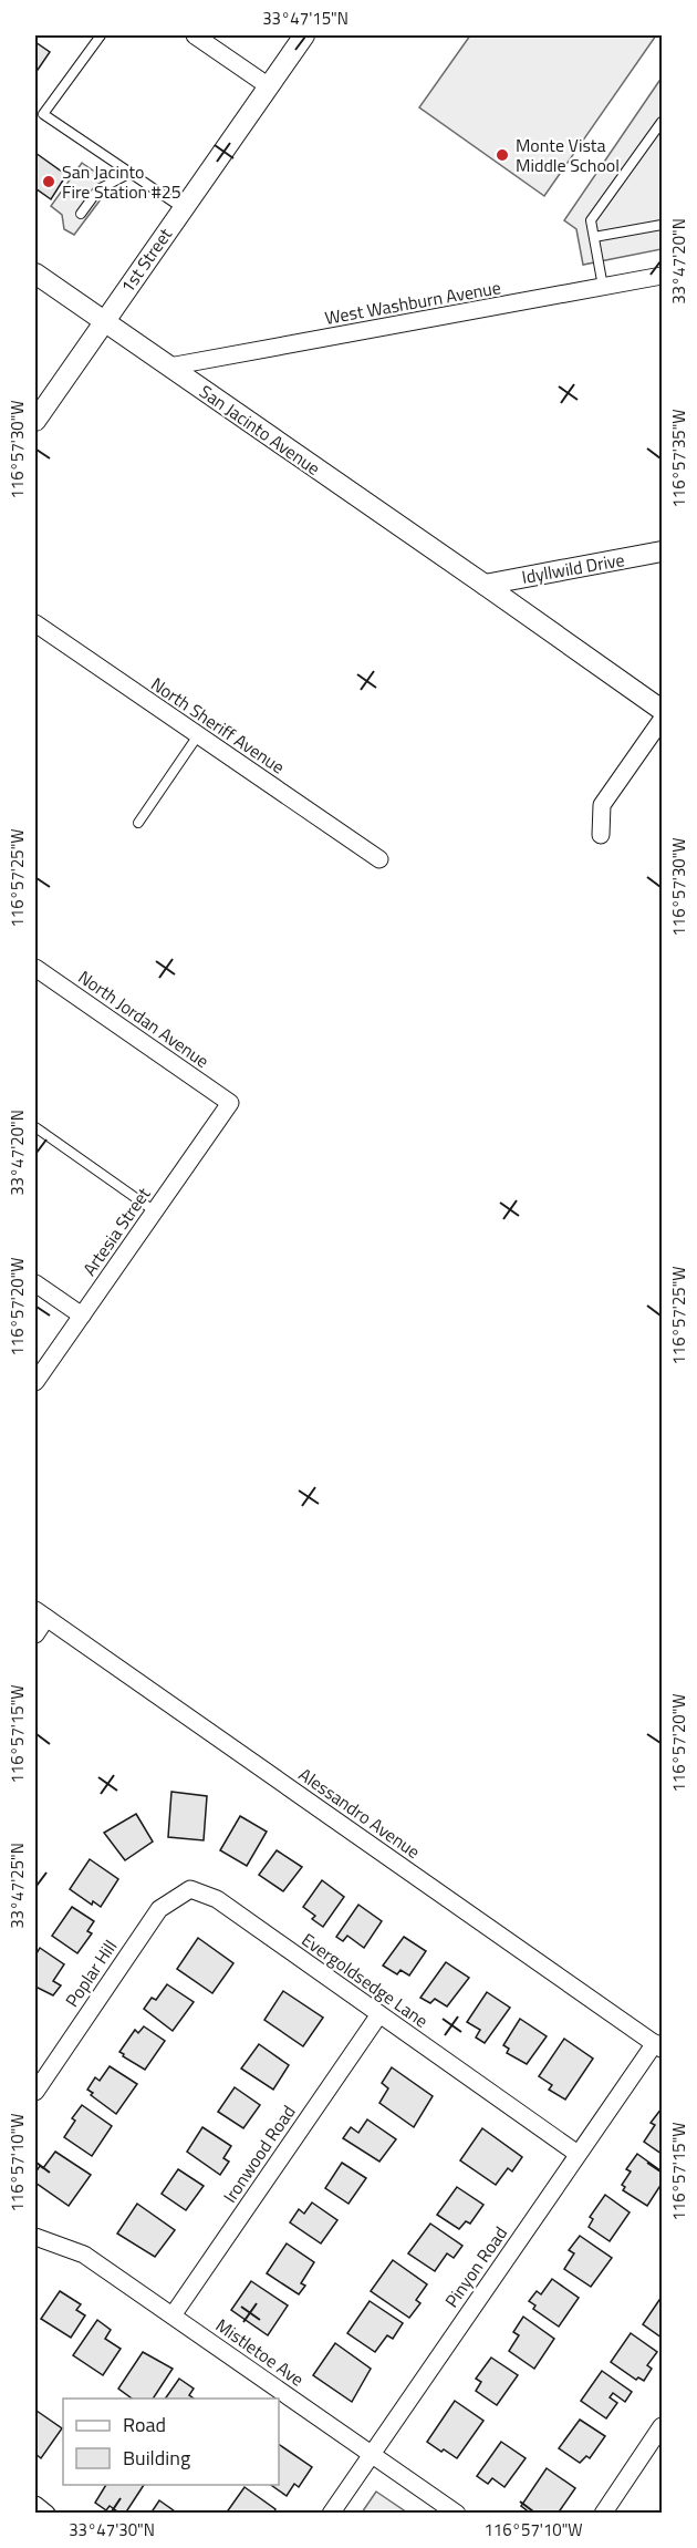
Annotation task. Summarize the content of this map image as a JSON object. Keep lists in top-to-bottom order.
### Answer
{
  "streets": {
    "street": [
      "1st Street",
      "West Washburn Avenue",
      "San Jacinto Avenue",
      "Idyllwild Drive",
      "North Sheriff Avenue",
      "North Jordan Avenue",
      "Artesia Street",
      "Alessandro Avenue",
      "Poplar Hill",
      "Evergoldsedge Lane",
      "Ironwood Road",
      "Pinyon Road",
      "Mistletoe Ave"
    ]
  },
  "crossings": [
    ["1st Street", "San Jacinto Avenue"],
    ["West Washburn Avenue", "San Jacinto Avenue"],
    ["San Jacinto Avenue", "Idyllwild Drive"],
    ["North Jordan Avenue", "Artesia Street"],
    ["Alessandro Avenue", "Pinyon Road"],
    ["Poplar Hill", "Evergoldsedge Lane"],
    ["Evergoldsedge Lane", "Ironwood Road"],
    ["Evergoldsedge Lane", "Pinyon Road"],
    ["Ironwood Road", "Mistletoe Ave"],
    ["Pinyon Road", "Mistletoe Ave"]
  ],
  "places": ["Monte Vista Middle School", "San Jacinto Fire Station #25"],
  "legend": ["Road", "Building"],
  "coordinates": [
    "33°47'15\"N",
    "33°47'20\"N",
    "116°57'30\"W",
    "116°57'35\"W",
    "116°57'25\"W",
    "116°57'20\"W",
    "116°57'15\"W",
    "33°47'25\"N",
    "116°57'10\"W",
    "33°47'30\"N"
  ]
}
